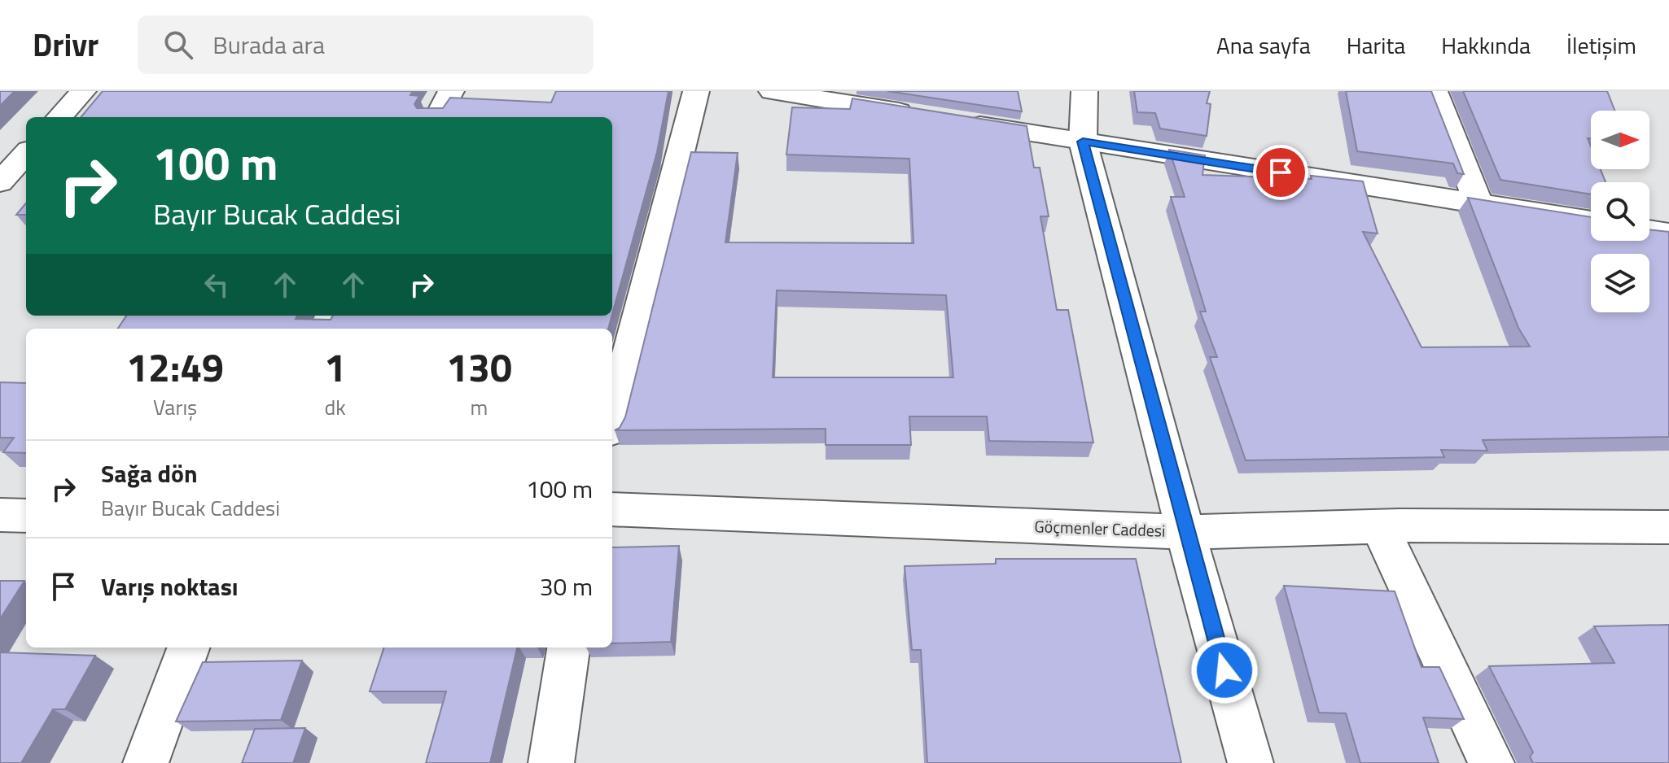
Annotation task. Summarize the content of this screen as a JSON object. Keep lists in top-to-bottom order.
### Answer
{
  "streets": {
    "street": ["Göçmenler Caddesi"]
  },
  "north": "right",
  "page": {
    "header": "Drivr",
    "search": "Burada ara",
    "nav": [
      "Ana sayfa",
      "Harita",
      "Hakkında",
      "İletişim"
    ],
    "turn": ["100 m", "Bayır Bucak Caddesi"],
    "eta": [
      "12:49",
      "Varış",
      "1",
      "dk",
      "130",
      "m"
    ],
    "list": [
      {
        "name": "Sağa dön",
        "note": "Bayır Bucak Caddesi",
        "value": "100 m"
      },
      {
        "name": "Varış noktası",
        "value": "30 m"
      }
    ]
  }
}
